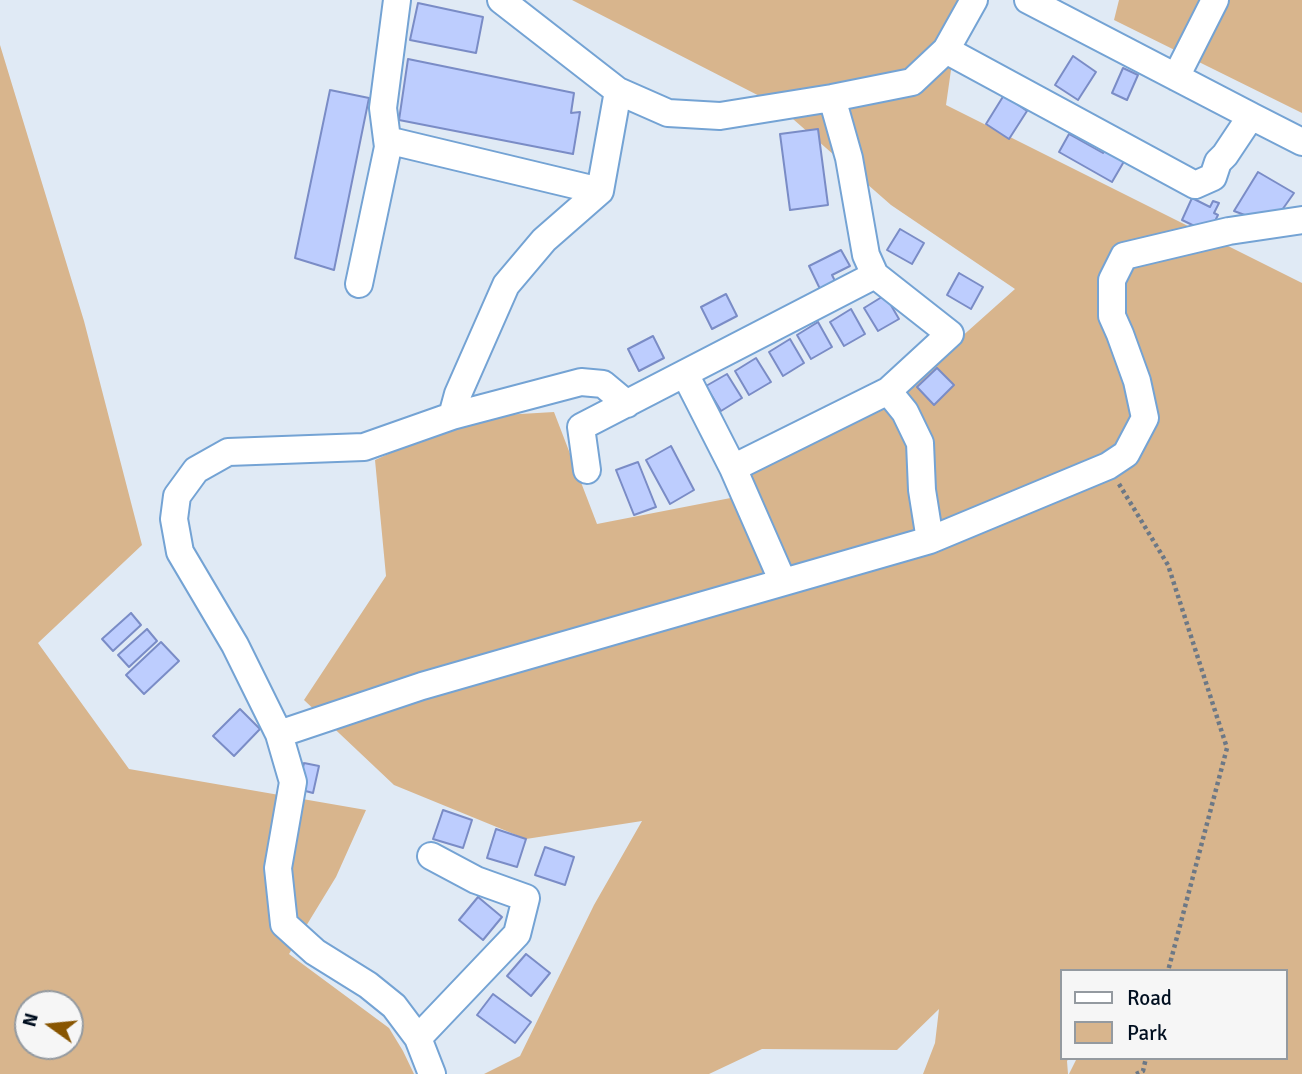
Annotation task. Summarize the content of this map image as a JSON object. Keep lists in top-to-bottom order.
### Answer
{
  "legend": ["Road", "Park"],
  "north": "left"
}
